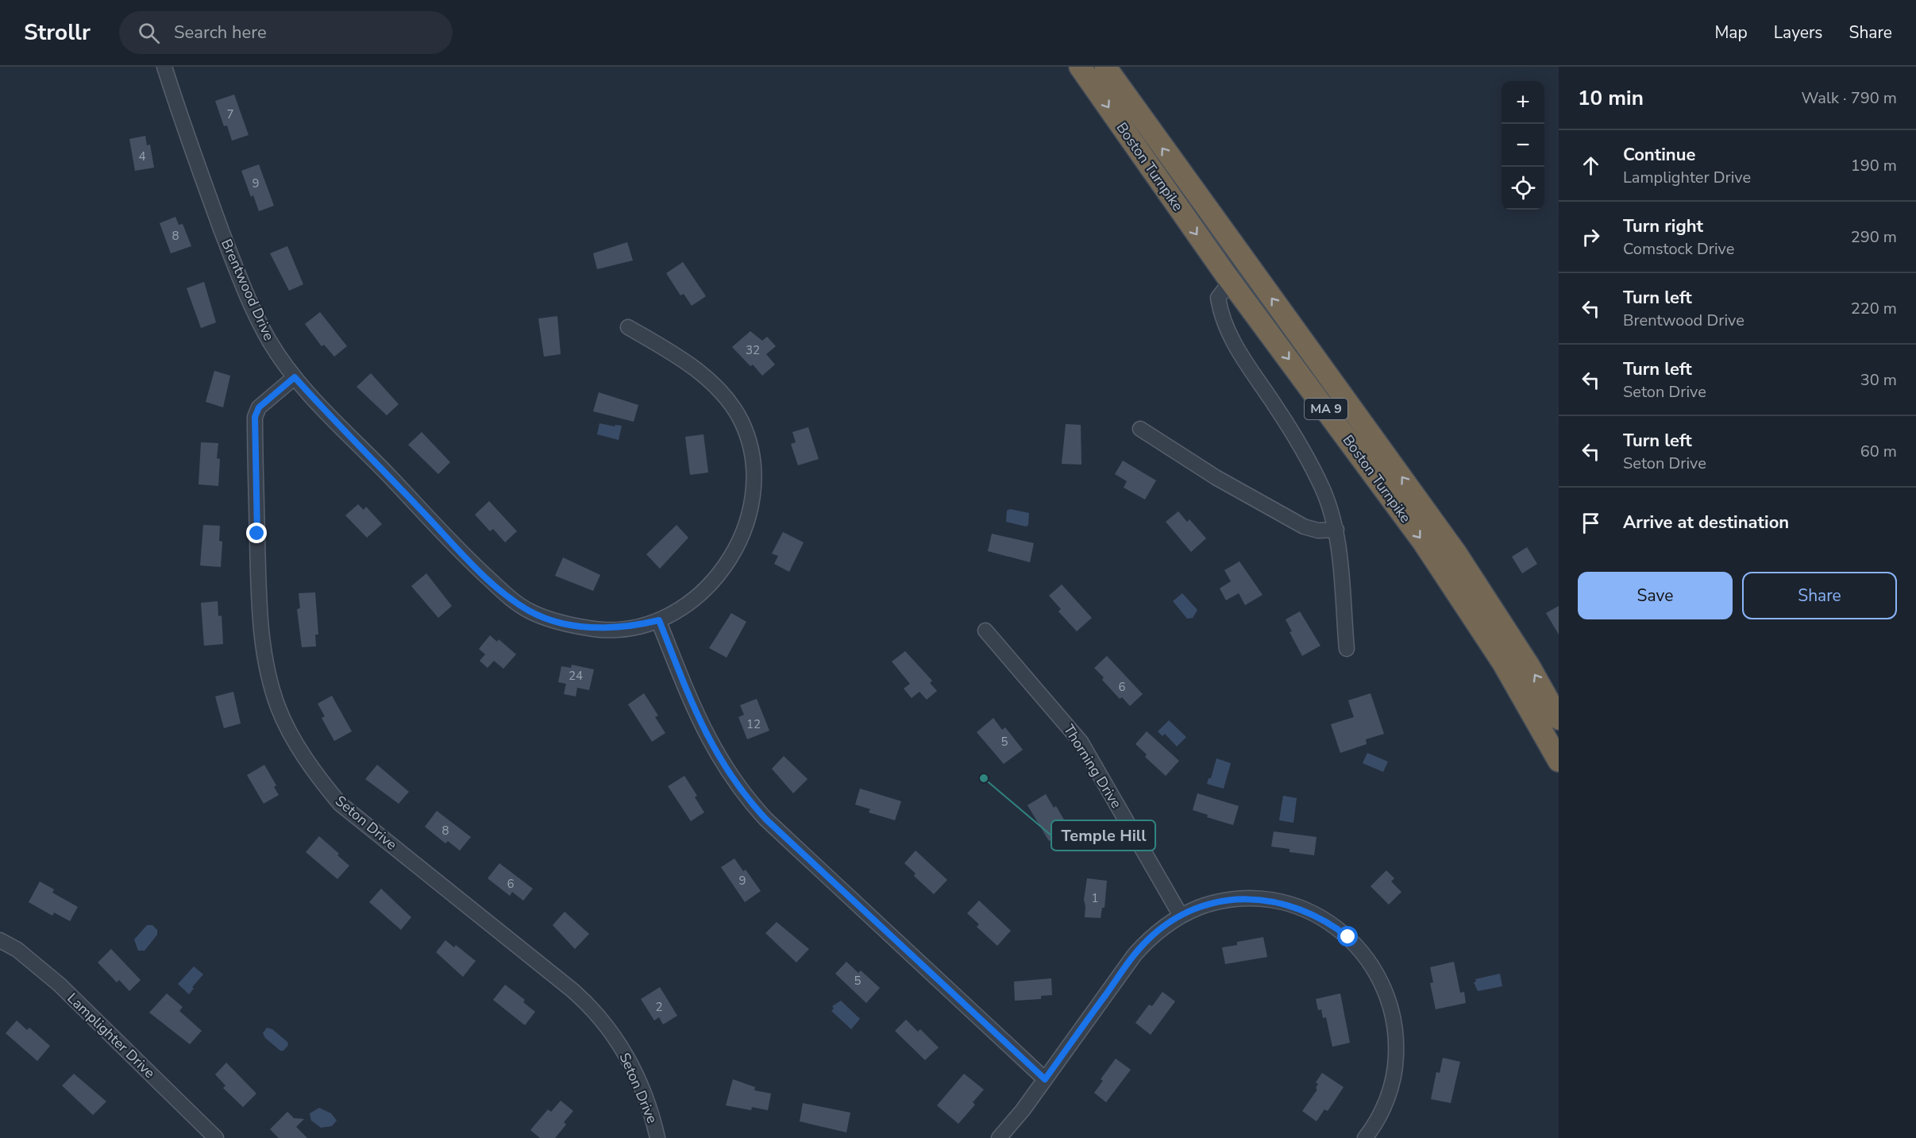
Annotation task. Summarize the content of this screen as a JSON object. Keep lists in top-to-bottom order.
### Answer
{
  "streets": {
    "highway": ["Boston Turnpike", "MA 9"],
    "street": [
      "Brentwood Drive",
      "Thorning Drive",
      "Seton Drive",
      "Lamplighter Drive"
    ]
  },
  "crossings": [
    ["Brentwood Drive", "Seton Drive"]
  ],
  "places": ["Temple Hill"],
  "house_numbers": [
    "7",
    "4",
    "9",
    "8",
    "32",
    "24",
    "6",
    "12",
    "5",
    "8",
    "9",
    "6",
    "1",
    "5",
    "2"
  ],
  "page": {
    "header": "Strollr",
    "search": "Search here",
    "nav": ["Map", "Layers", "Share"],
    "heading": ["10 min", "Walk · 790 m"],
    "map_buttons": ["+", "−"],
    "list": [
      ["Continue", "Lamplighter Drive", "190 m"],
      ["Turn right", "Comstock Drive", "290 m"],
      ["Turn left", "Brentwood Drive", "220 m"],
      ["Turn left", "Seton Drive", "30 m"],
      ["Turn left", "Seton Drive", "60 m"],
      "Arrive at destination"
    ],
    "buttons": ["Save", "Share"]
  }
}
